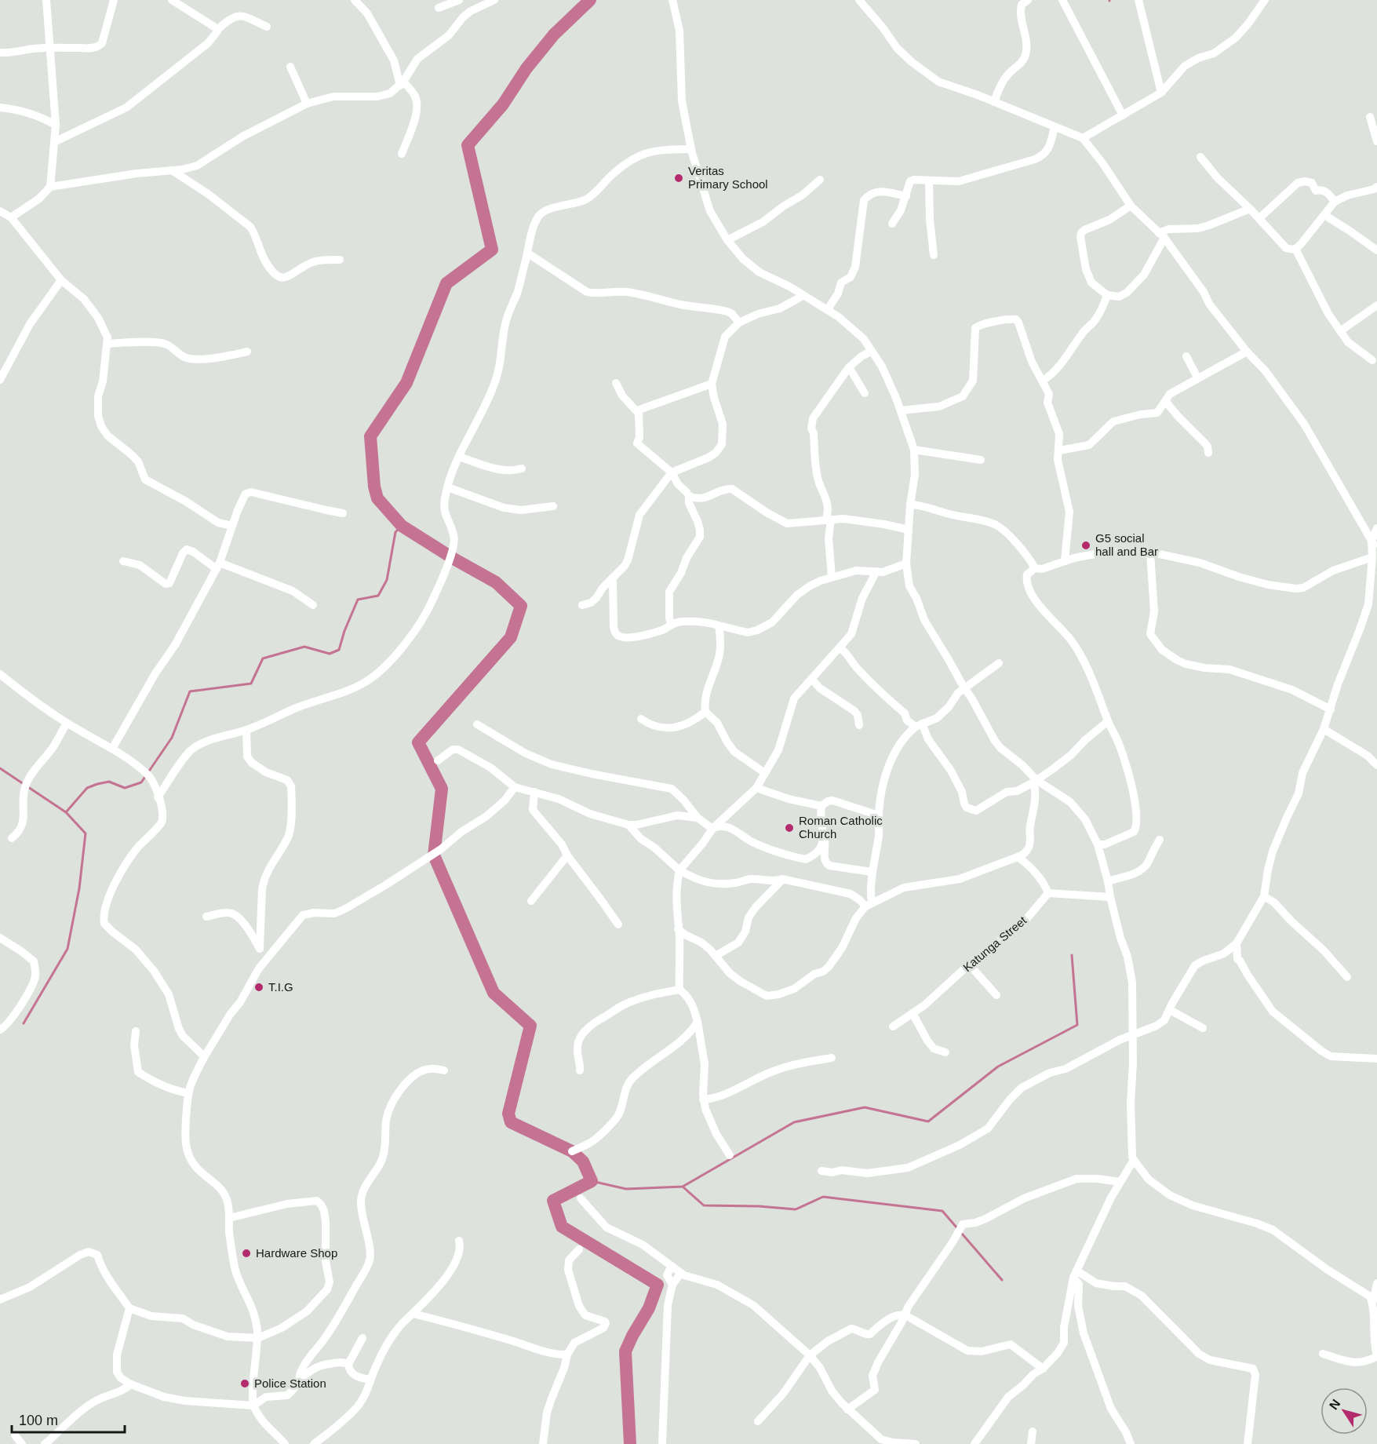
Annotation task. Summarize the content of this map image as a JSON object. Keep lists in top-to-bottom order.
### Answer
{
  "streets": {
    "street": ["Katunga Street"]
  },
  "places": [
    "Veritas Primary School",
    "G5 social hall and Bar",
    "Roman Catholic Church",
    "T.I.G",
    "Hardware Shop",
    "Police Station"
  ],
  "scale_bar": "100 m",
  "north": "top left"
}
